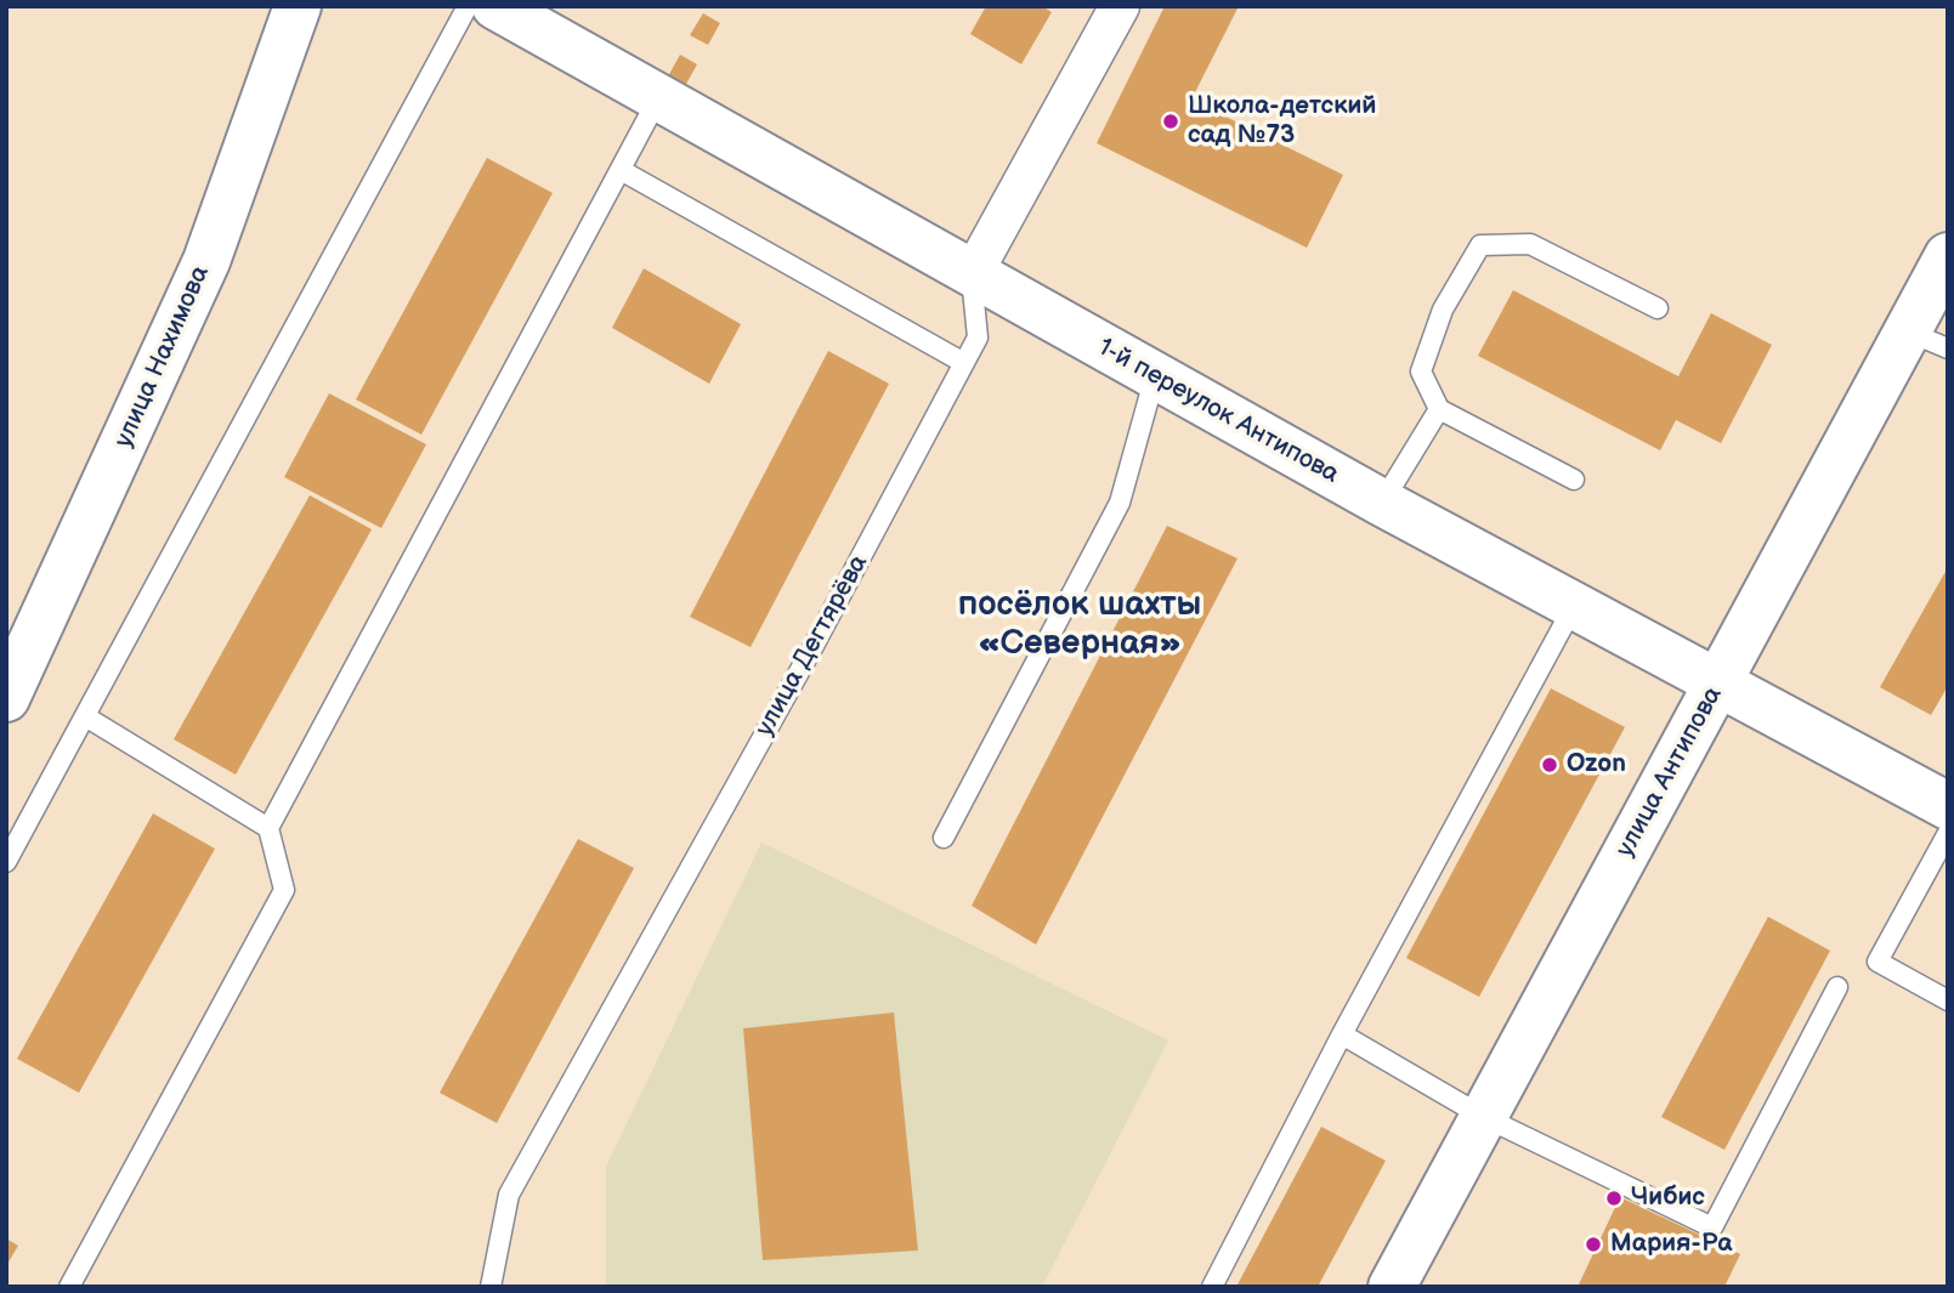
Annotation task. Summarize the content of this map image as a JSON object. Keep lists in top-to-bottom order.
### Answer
{
  "streets": {
    "main road": ["улица Нахимова", "1-й переулок Антипова", "улица Антипова"],
    "lane": ["улица Дегтярёва"]
  },
  "crossings": [
    ["1-й переулок Антипова", "улица Дегтярёва"],
    ["1-й переулок Антипова", "улица Антипова"]
  ],
  "districts": ["посёлок шахты «Северная»"],
  "places": [
    "Школа-детский сад №73",
    "Ozon",
    "Чибис",
    "Мария-Ра"
  ]
}
